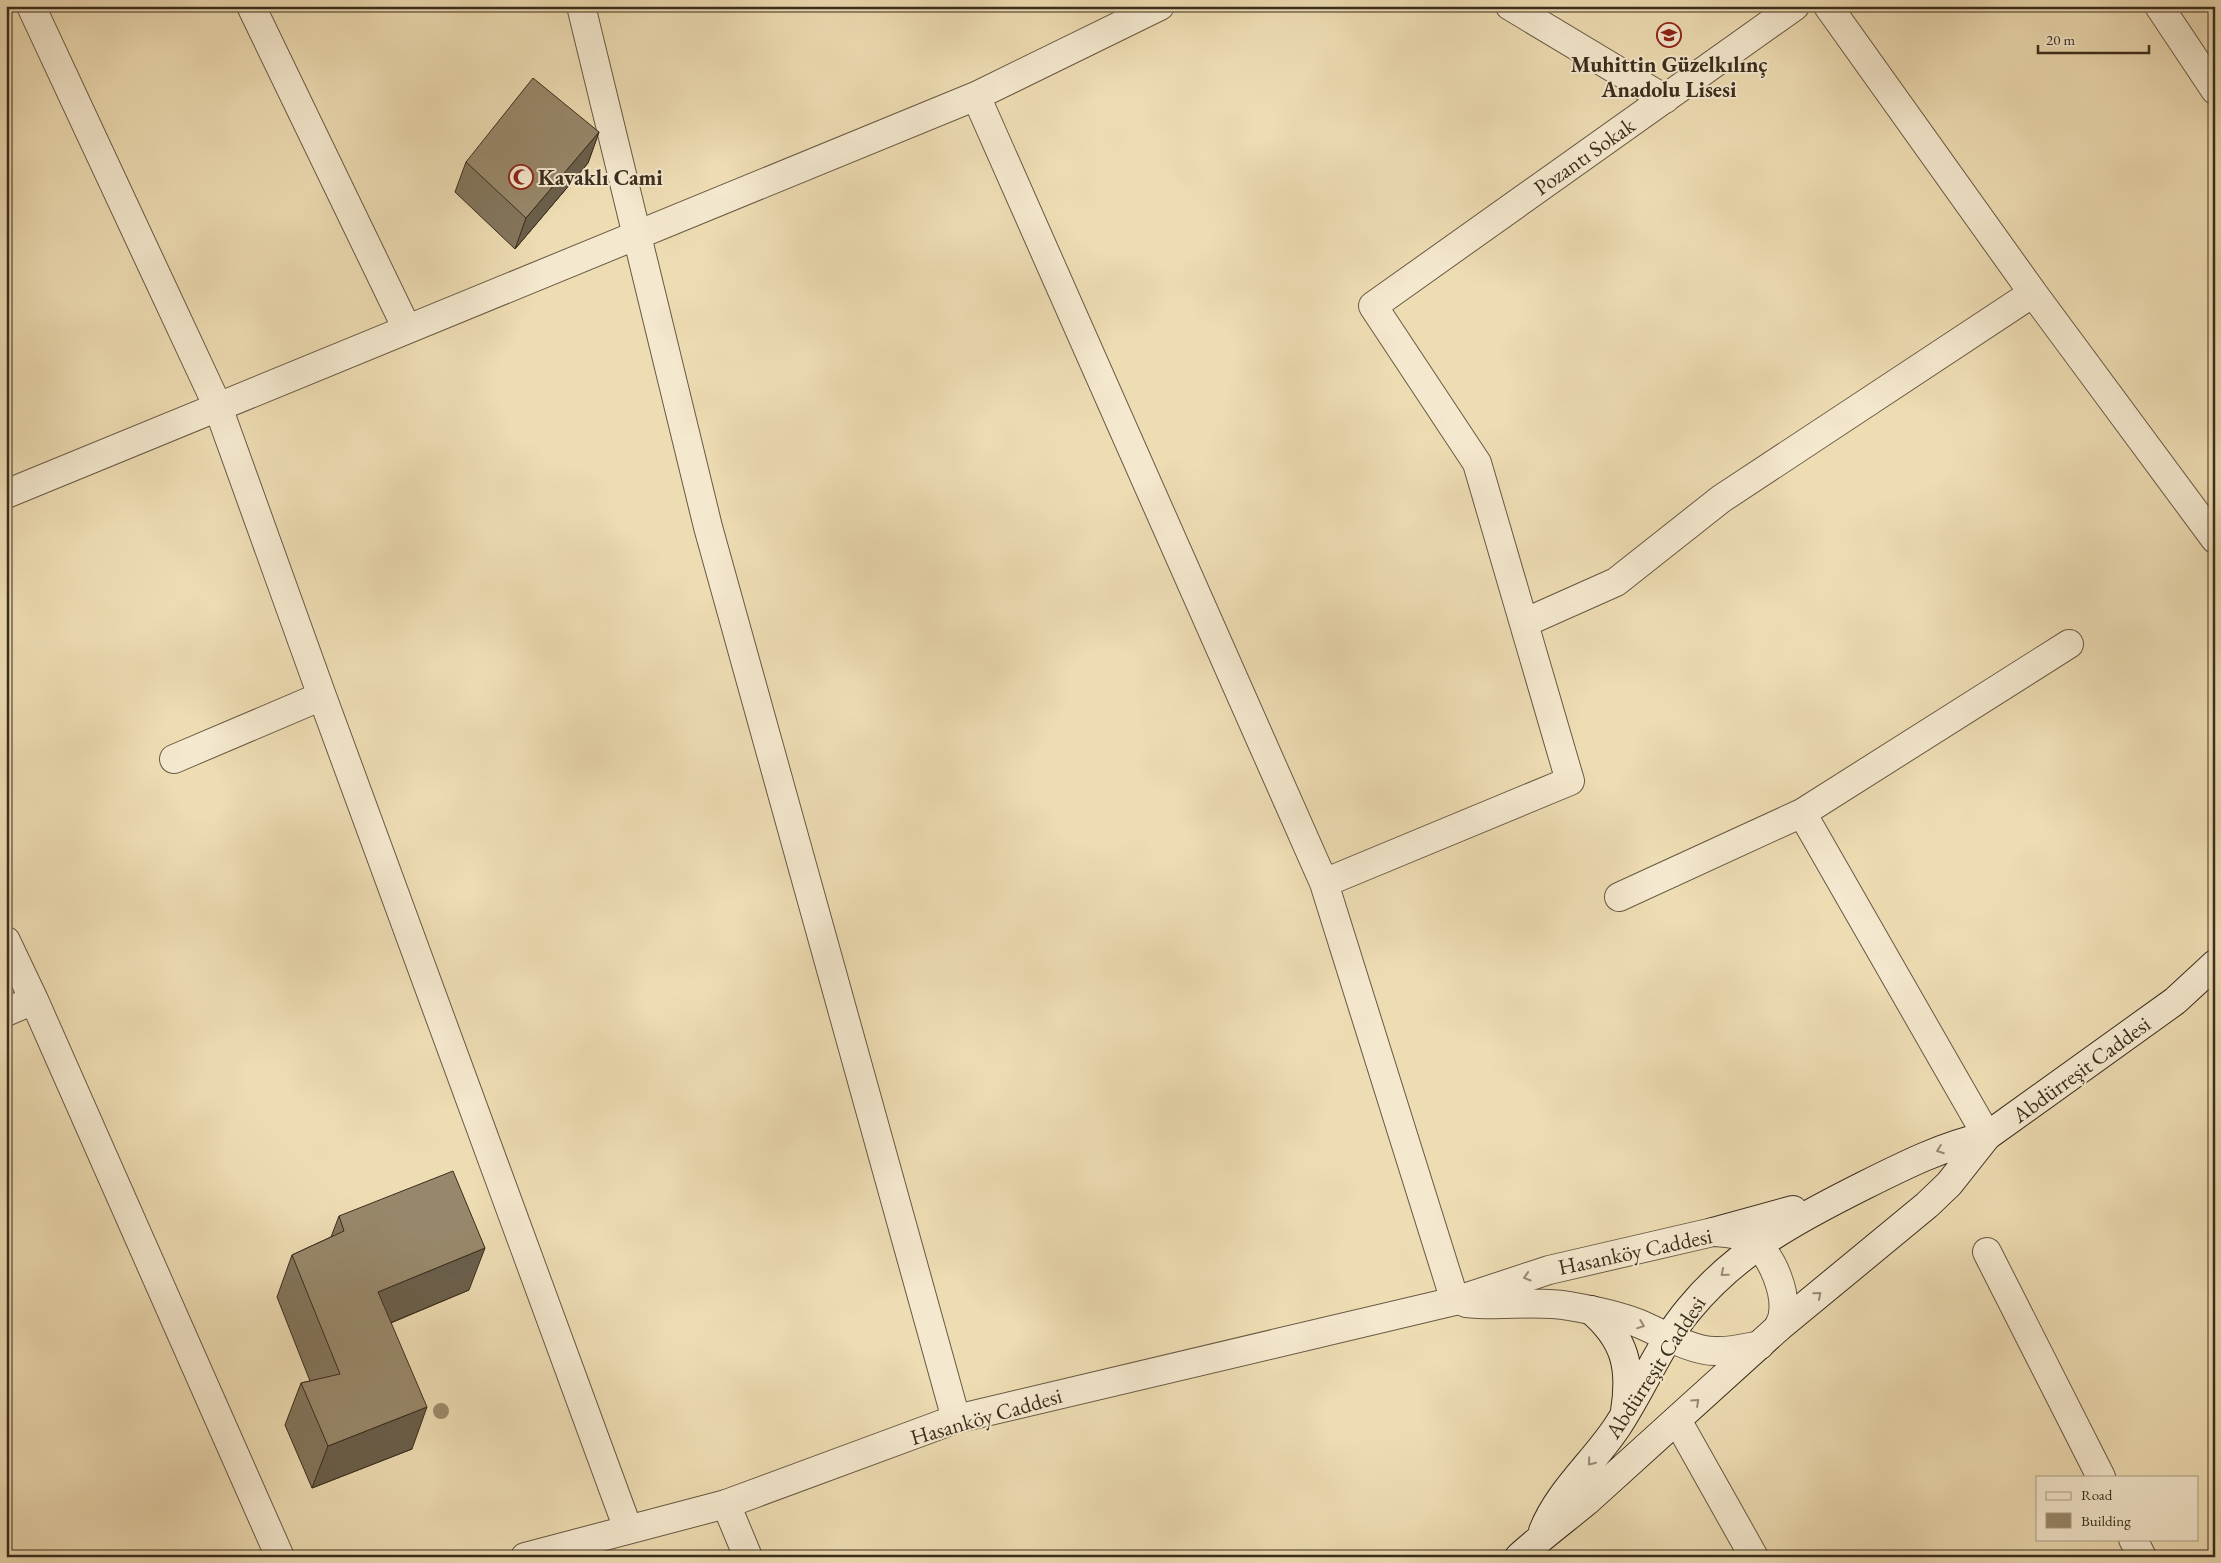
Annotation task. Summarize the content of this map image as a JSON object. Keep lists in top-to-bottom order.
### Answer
{
  "streets": {
    "street": ["Pozantı Sokak", "Abdürreşit Caddesi", "Hasanköy Caddesi"]
  },
  "crossings": [
    ["Abdürreşit Caddesi", "Hasanköy Caddesi"]
  ],
  "places": {
    "school or university": ["Muhittin Güzelkılınç Anadolu Lisesi"],
    "mosque": ["Kavaklı Cami"]
  },
  "legend": ["Road", "Building"],
  "scale_bar": "20 m"
}
